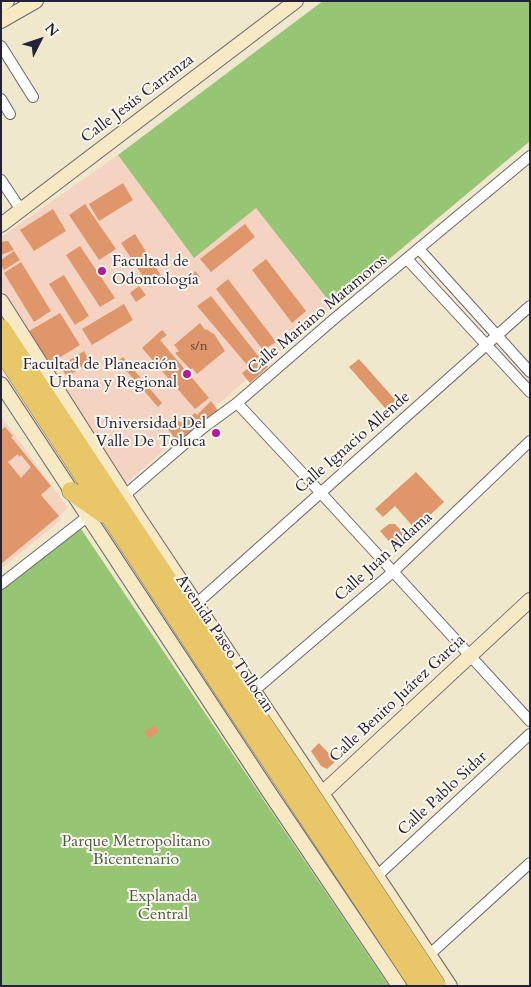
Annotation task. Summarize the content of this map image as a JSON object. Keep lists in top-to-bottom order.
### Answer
{
  "streets": {
    "highway": ["Avenida Paseo Tollocan"],
    "main road": ["Calle Jesús Carranza", "Calle Benito Juárez Garcia"],
    "street": [
      "Calle Mariano Matamoros",
      "Calle Ignacio Allende",
      "Calle Juan Aldama",
      "Calle Pablo Sidar"
    ]
  },
  "crossings": [
    ["Calle Mariano Matamoros", "Avenida Paseo Tollocan"],
    ["Calle Ignacio Allende", "Avenida Paseo Tollocan"],
    ["Calle Juan Aldama", "Avenida Paseo Tollocan"],
    ["Avenida Paseo Tollocan", "Calle Benito Juárez Garcia"],
    ["Avenida Paseo Tollocan", "Calle Pablo Sidar"]
  ],
  "parks": ["Parque Metropolitano Bicentenario", "Explanada Central"],
  "places": ["Facultad de Odontología", "Facultad de Planeación Urbana y Regional", "Universidad Del Valle De Toluca"],
  "house_numbers": ["s/n"],
  "north": "top right"
}
